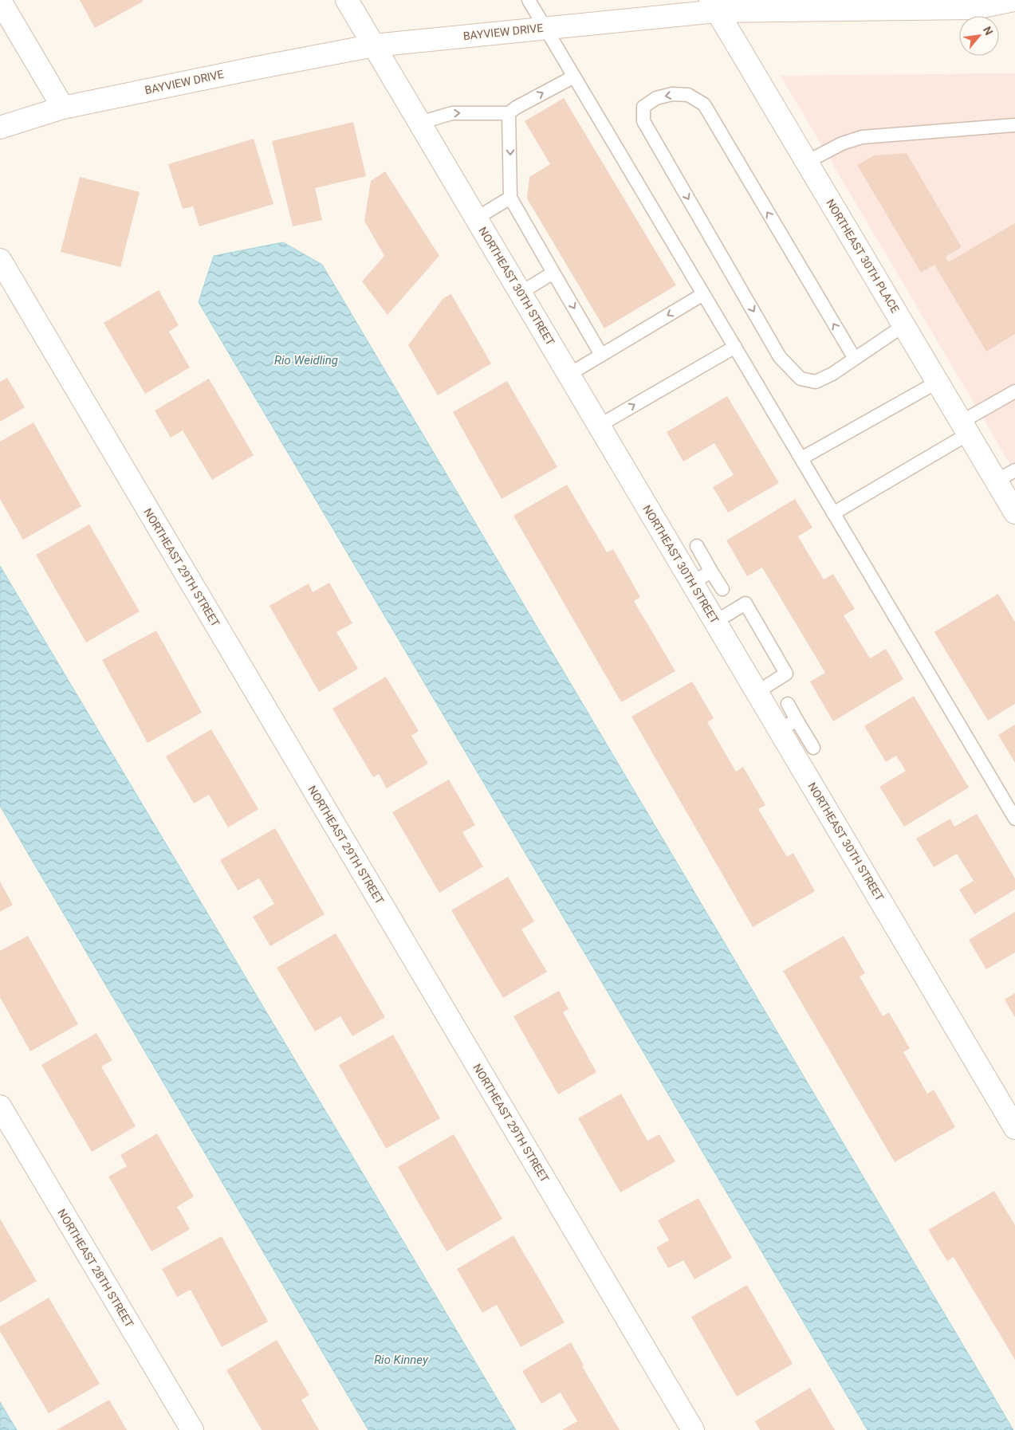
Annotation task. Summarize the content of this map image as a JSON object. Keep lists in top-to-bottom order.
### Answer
{
  "streets": {
    "street": [
      "BAYVIEW DRIVE",
      "NORTHEAST 30TH PLACE",
      "NORTHEAST 30TH STREET",
      "NORTHEAST 29TH STREET",
      "NORTHEAST 28TH STREET"
    ]
  },
  "crossings": [
    ["BAYVIEW DRIVE", "NORTHEAST 30TH PLACE"],
    ["BAYVIEW DRIVE", "NORTHEAST 30TH STREET"]
  ],
  "water": ["Rio Weidling", "Rio Kinney"],
  "north": "top right"
}
